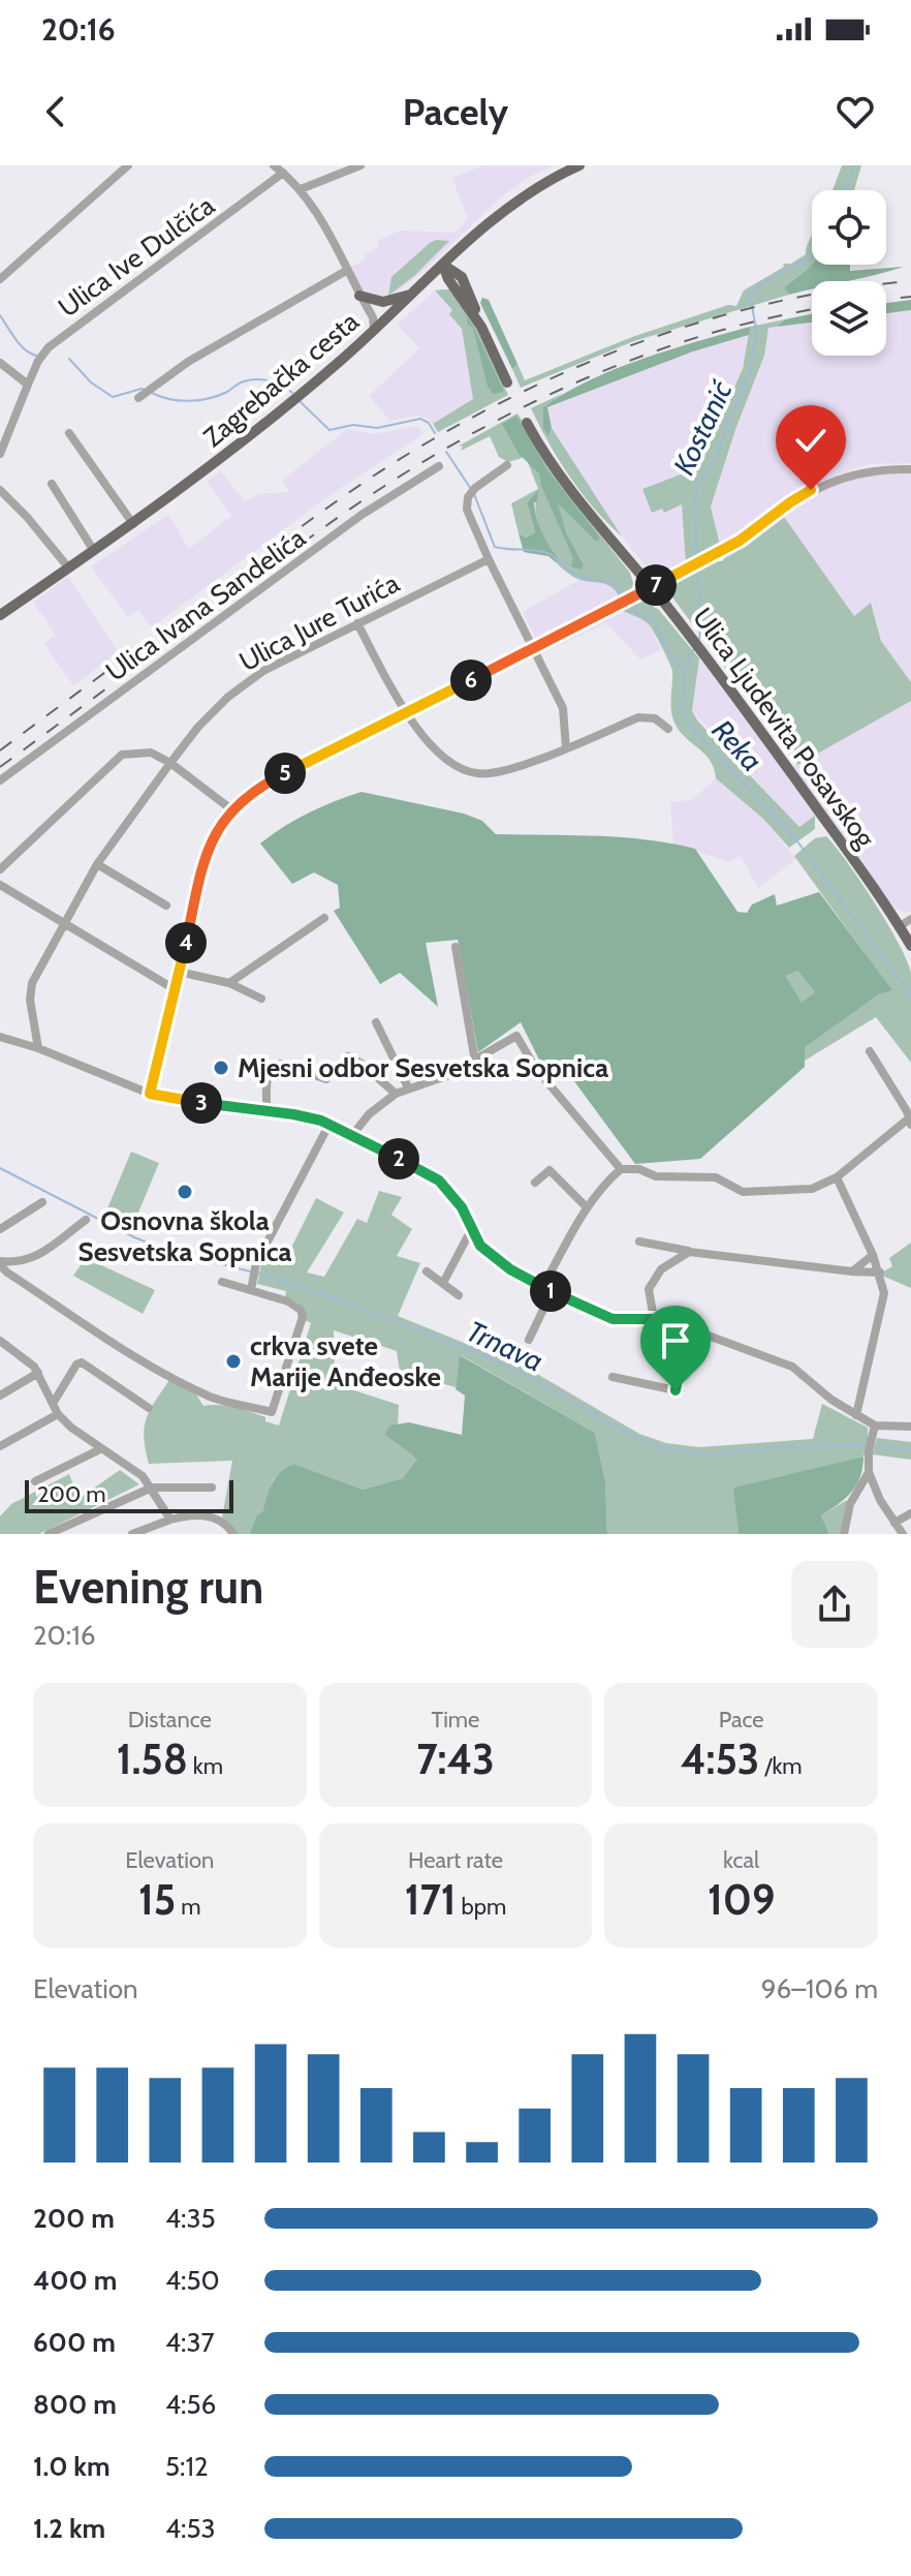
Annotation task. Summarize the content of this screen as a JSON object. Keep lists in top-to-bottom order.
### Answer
{
  "streets": {
    "main road": ["Zagrebačka cesta", "Ulica Ljudevita Posavskog"],
    "street": ["Ulica Ive Dulčića", "Ulica Ivana Sandelića", "Ulica Jure Turića"]
  },
  "water": ["Kostanić", "Reka", "Trnava"],
  "places": ["Mjesni odbor Sesvetska Sopnica", "Osnovna škola Sesvetska Sopnica", "crkva svete Marije Anđeoske"],
  "scale_bar": "200 m",
  "page": {
    "status": "20:16",
    "header": "Pacely",
    "pins": [
      "7",
      "6",
      "5",
      "4",
      "3",
      "2",
      "1"
    ],
    "scale": "200 m",
    "heading": ["Evening run", "20:16"],
    "stats": [
      ["Distance", "1.58 km"],
      ["Time", "7:43"],
      ["Pace", "4:53 /km"],
      ["Elevation", "15 m"],
      ["Heart rate", "171 bpm"],
      ["kcal", "109"]
    ],
    "chart": ["Elevation", "96–106 m"],
    "list": [
      {
        "name": "200 m",
        "note": "4:35"
      },
      {
        "name": "400 m",
        "note": "4:50"
      },
      {
        "name": "600 m",
        "note": "4:37"
      },
      {
        "name": "800 m",
        "note": "4:56"
      },
      {
        "name": "1.0 km",
        "note": "5:12"
      },
      {
        "name": "1.2 km",
        "note": "4:53"
      }
    ]
  }
}
